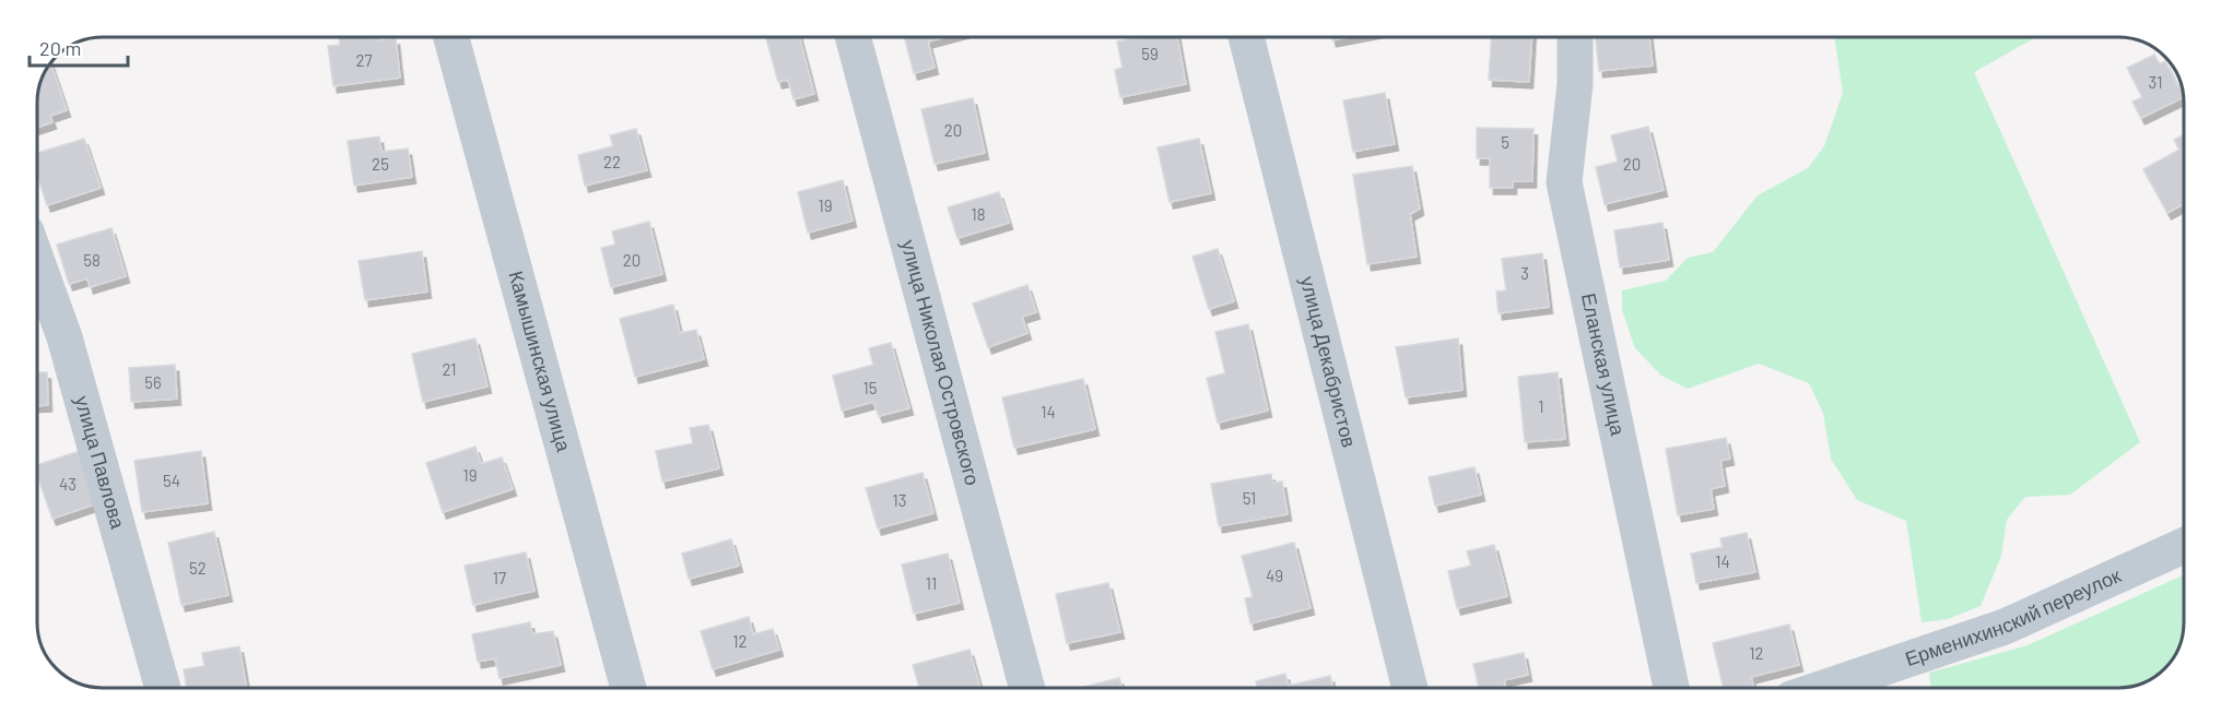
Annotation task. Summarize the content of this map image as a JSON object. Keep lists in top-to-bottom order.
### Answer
{
  "streets": {
    "street": [
      "Камышинская улица",
      "улица Николая Островского",
      "улица Декабристов",
      "Еланская улица",
      "улица Павлова",
      "Ерменихинский переулок"
    ]
  },
  "house_numbers": [
    "59",
    "27",
    "31",
    "20",
    "5",
    "22",
    "25",
    "20",
    "19",
    "18",
    "58",
    "20",
    "3",
    "21",
    "56",
    "15",
    "1",
    "14",
    "19",
    "54",
    "43",
    "51",
    "13",
    "14",
    "52",
    "49",
    "17",
    "11",
    "12",
    "12"
  ],
  "scale_bar": "20 m"
}
